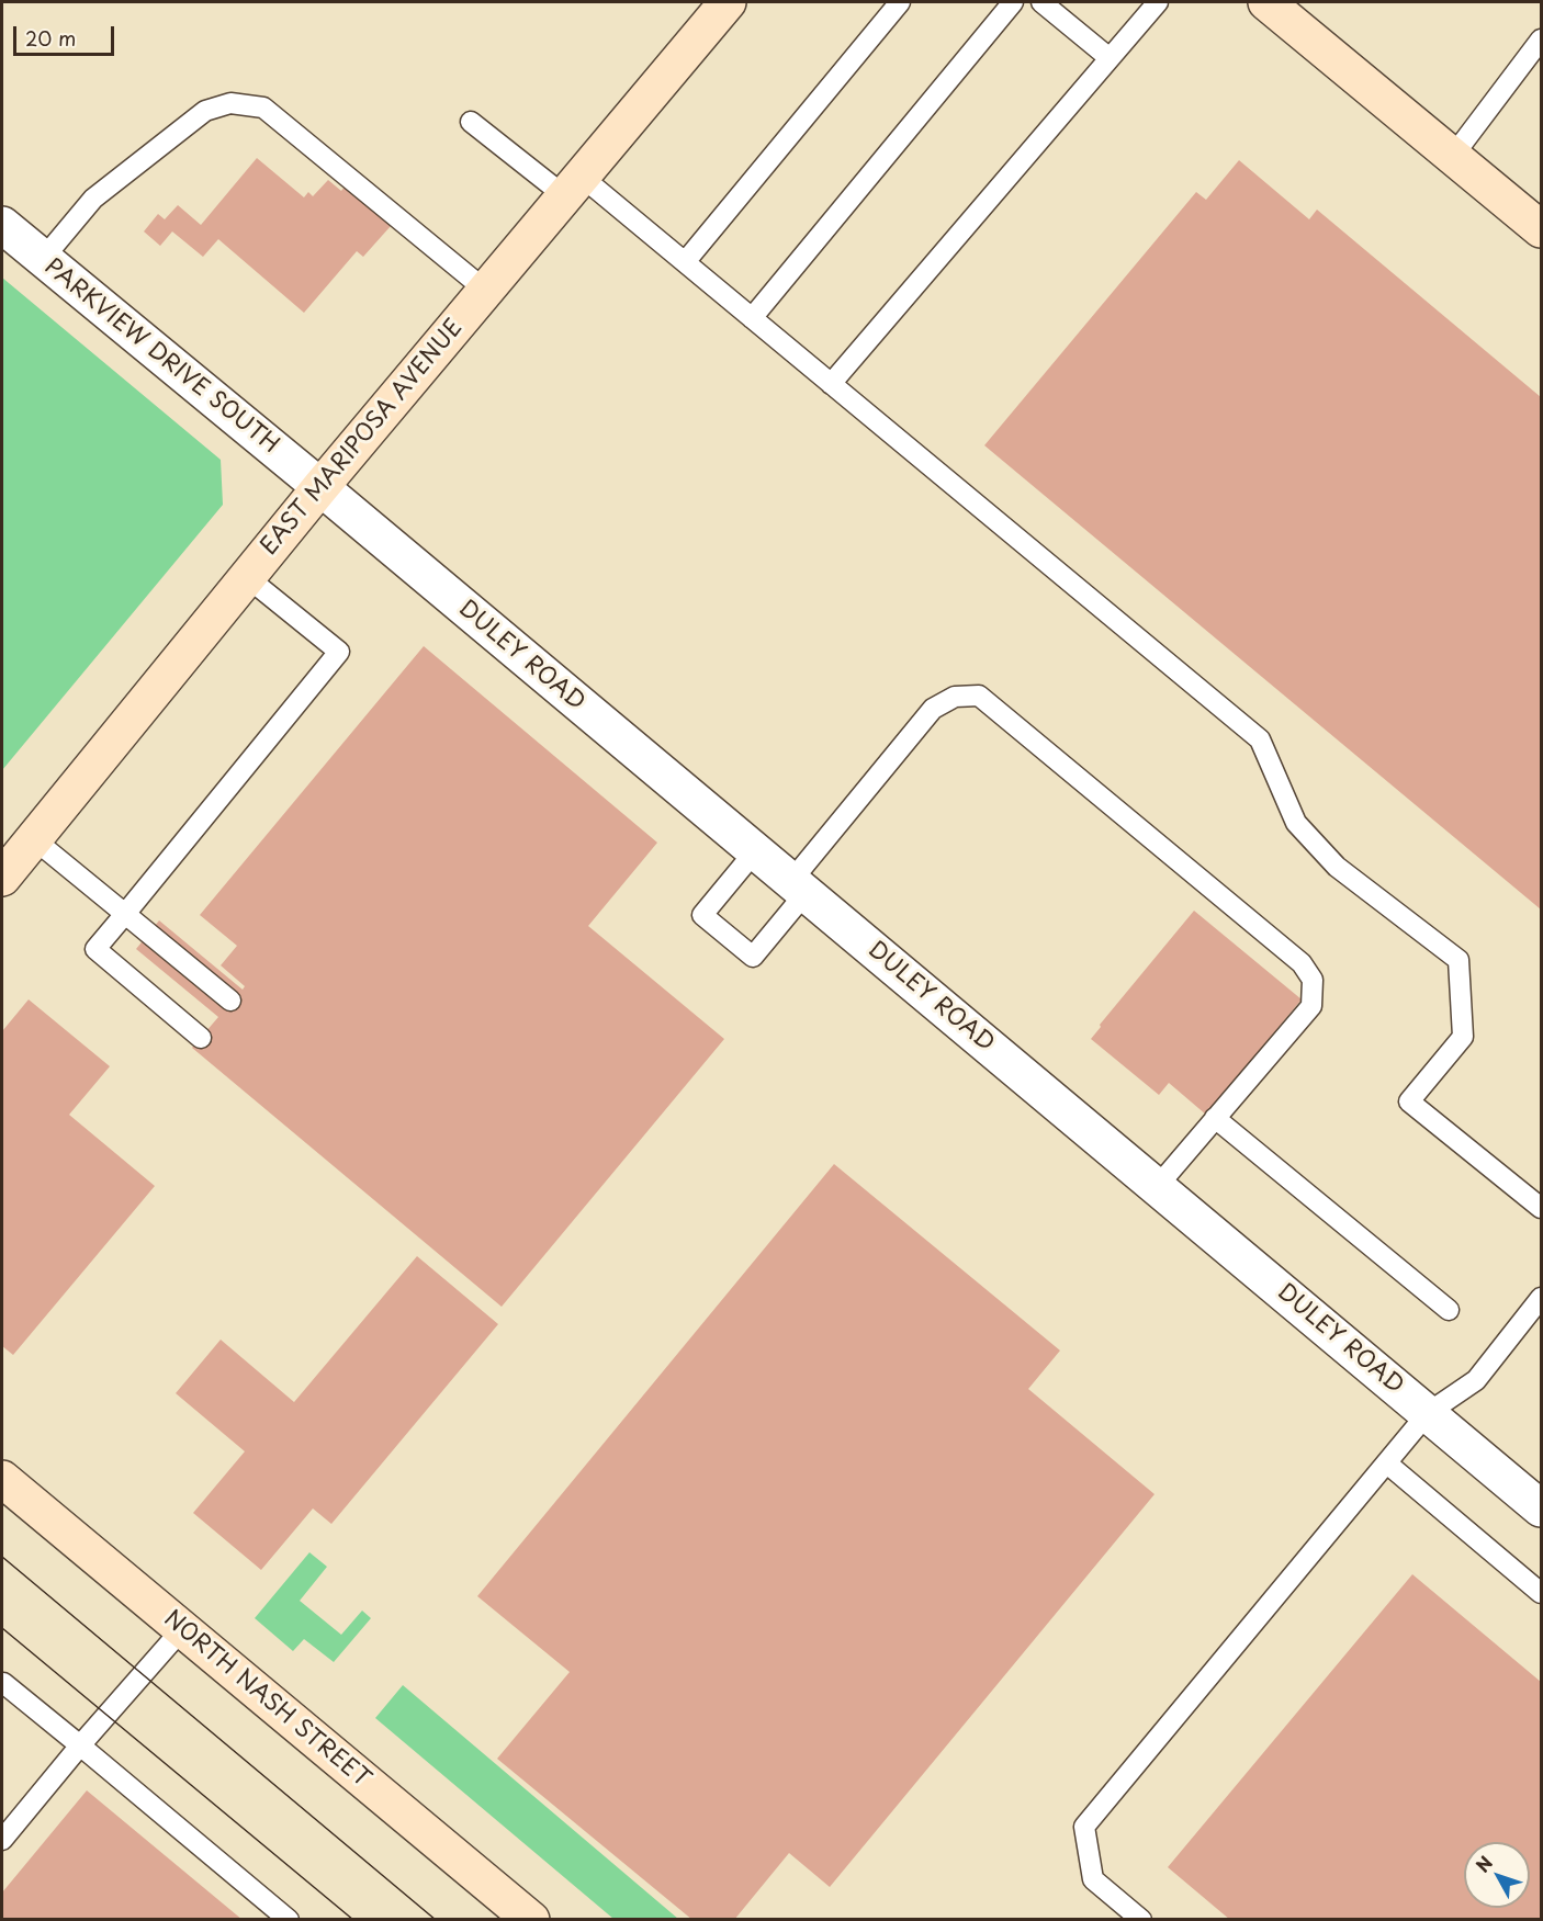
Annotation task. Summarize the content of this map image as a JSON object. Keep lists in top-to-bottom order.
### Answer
{
  "streets": {
    "street": [
      "PARKVIEW DRIVE SOUTH",
      "EAST MARIPOSA AVENUE",
      "DULEY ROAD",
      "NORTH NASH STREET"
    ]
  },
  "crossings": [
    ["PARKVIEW DRIVE SOUTH", "EAST MARIPOSA AVENUE"],
    ["PARKVIEW DRIVE SOUTH", "DULEY ROAD"],
    ["EAST MARIPOSA AVENUE", "DULEY ROAD"]
  ],
  "scale_bar": "20 m",
  "north": "top left"
}
